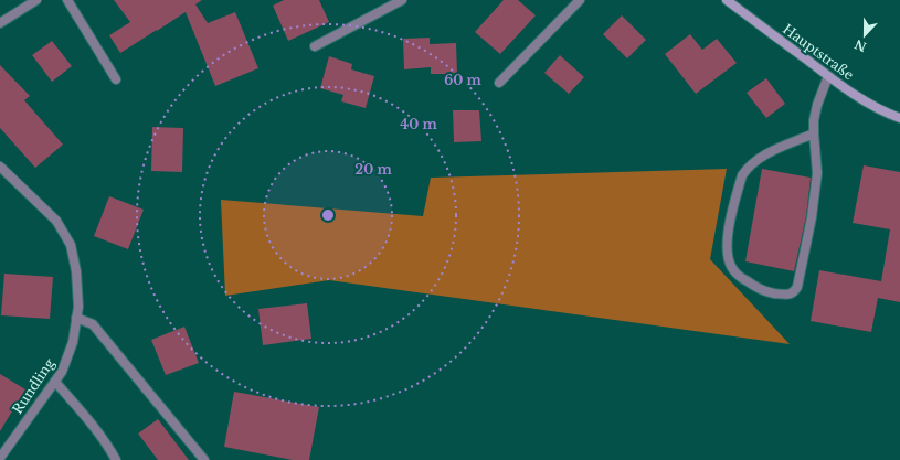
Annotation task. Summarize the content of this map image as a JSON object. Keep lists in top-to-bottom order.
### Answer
{
  "streets": {
    "main road": ["Hauptstraße"],
    "street": ["Rundling"]
  },
  "north": "bottom",
  "rings": ["60 m", "40 m", "20 m"]
}
